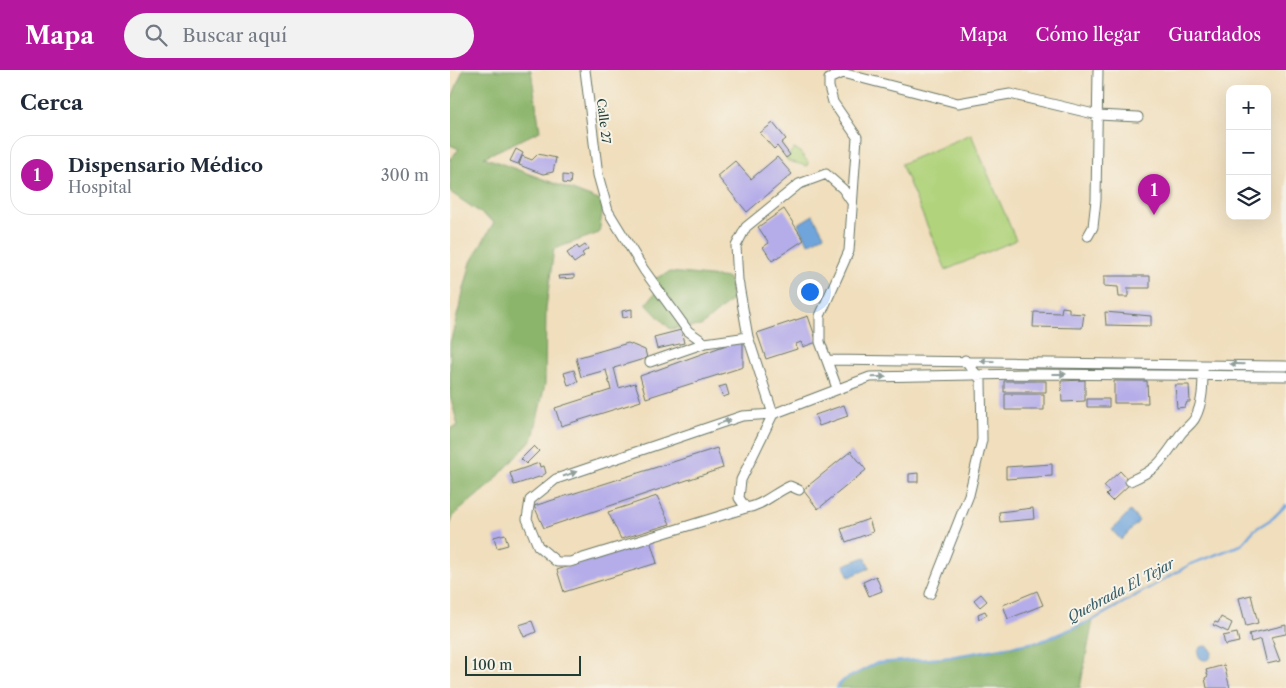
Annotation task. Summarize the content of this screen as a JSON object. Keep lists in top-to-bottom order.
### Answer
{
  "streets": {
    "street": ["Calle 27"]
  },
  "water": ["Quebrada El Tejar"],
  "scale_bar": "100 m",
  "page": {
    "header": "Mapa",
    "search": "Buscar aquí",
    "nav": ["Mapa", "Cómo llegar", "Guardados"],
    "heading": "Cerca",
    "map_buttons": ["+", "−"],
    "list": [
      {
        "mark": "1",
        "name": "Dispensario Médico",
        "note": "Hospital",
        "value": "300 m"
      }
    ],
    "pins": "1",
    "scale": "100 m"
  }
}
